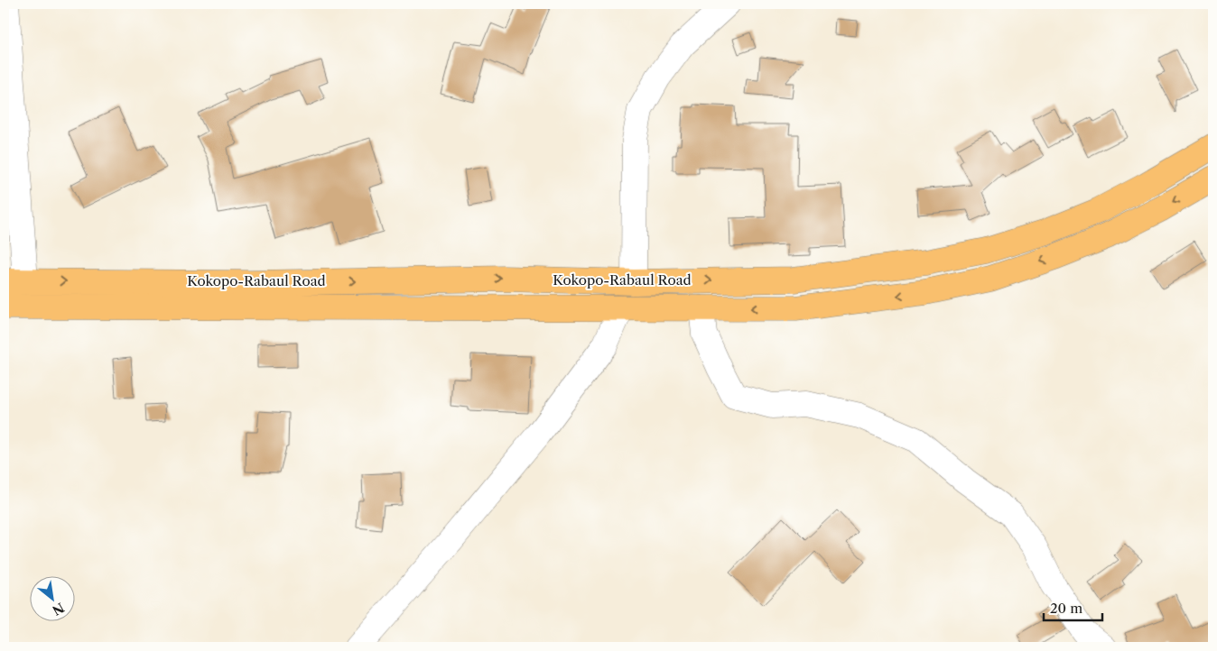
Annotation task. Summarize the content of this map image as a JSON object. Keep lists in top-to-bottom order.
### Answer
{
  "streets": {
    "main road": ["Kokopo-Rabaul Road"]
  },
  "scale_bar": "20 m",
  "north": "bottom right"
}
